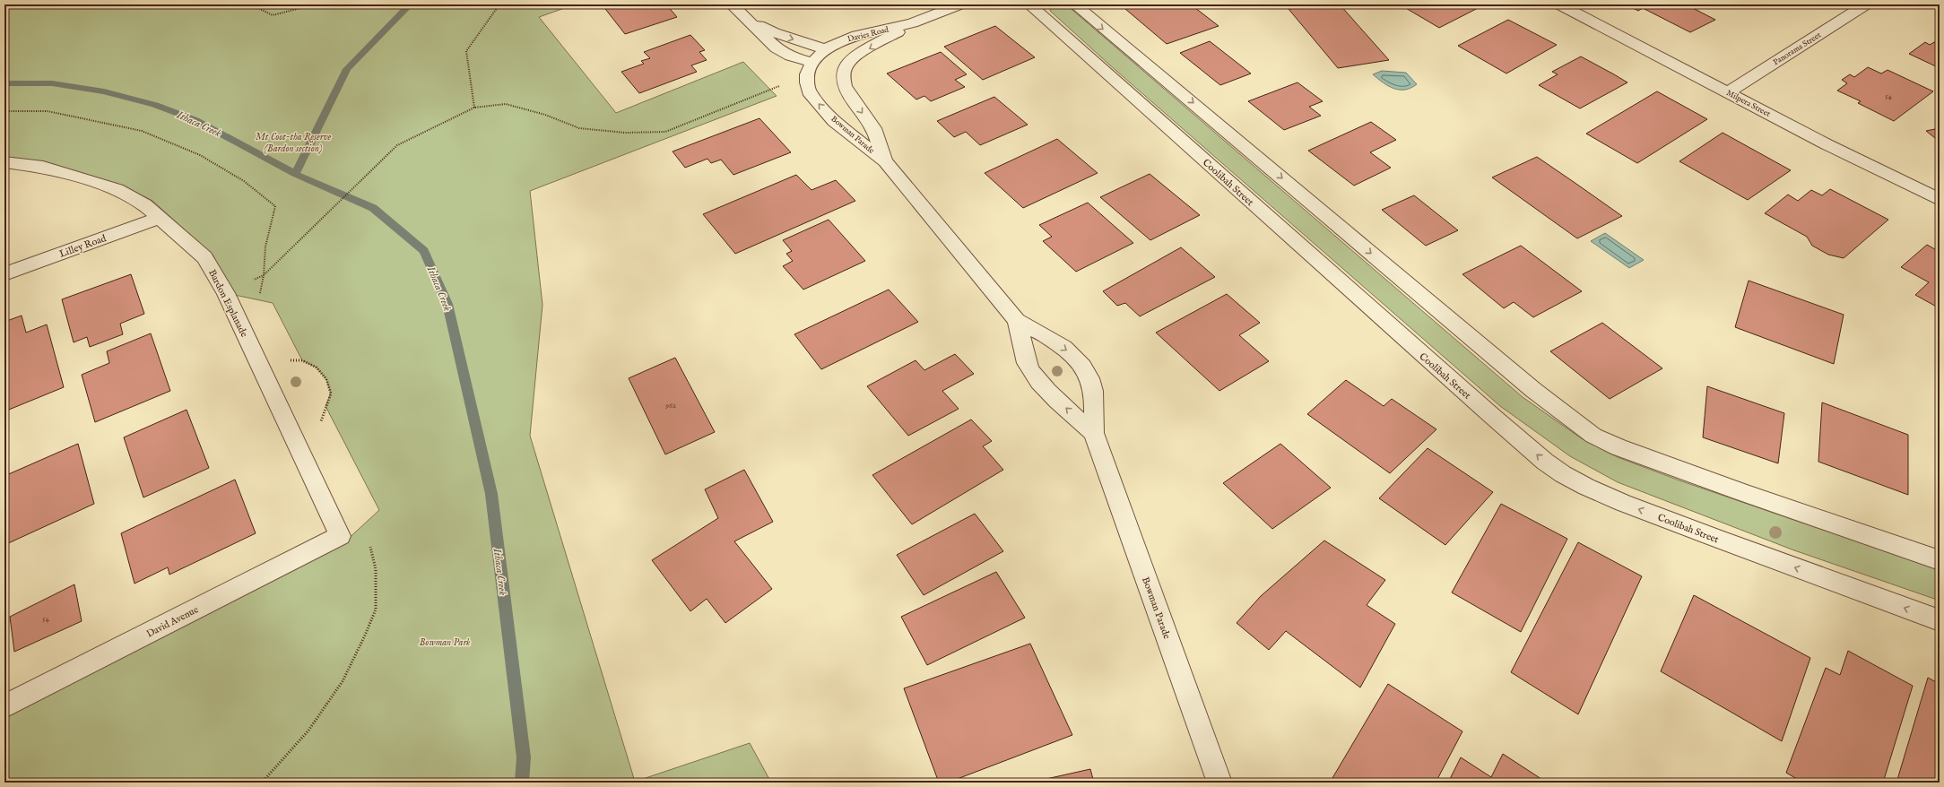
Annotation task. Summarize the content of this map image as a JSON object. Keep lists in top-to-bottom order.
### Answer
{
  "streets": {
    "street": [
      "Davies Road",
      "Panorama Street",
      "Milpera Street",
      "Bowman Parade",
      "Coolibah Street",
      "Lilley Road",
      "Bardon Esplanade",
      "David Avenue"
    ]
  },
  "crossings": [
    ["Davies Road", "Bowman Parade"],
    ["Panorama Street", "Milpera Street"],
    ["Lilley Road", "Bardon Esplanade"],
    ["Bardon Esplanade", "David Avenue"]
  ],
  "water": ["Ithaca Creek"],
  "parks": ["Mt Coot-tha Reserve (Bardon section)", "Bowman Park"],
  "house_numbers": ["54", "96a", "54"]
}
